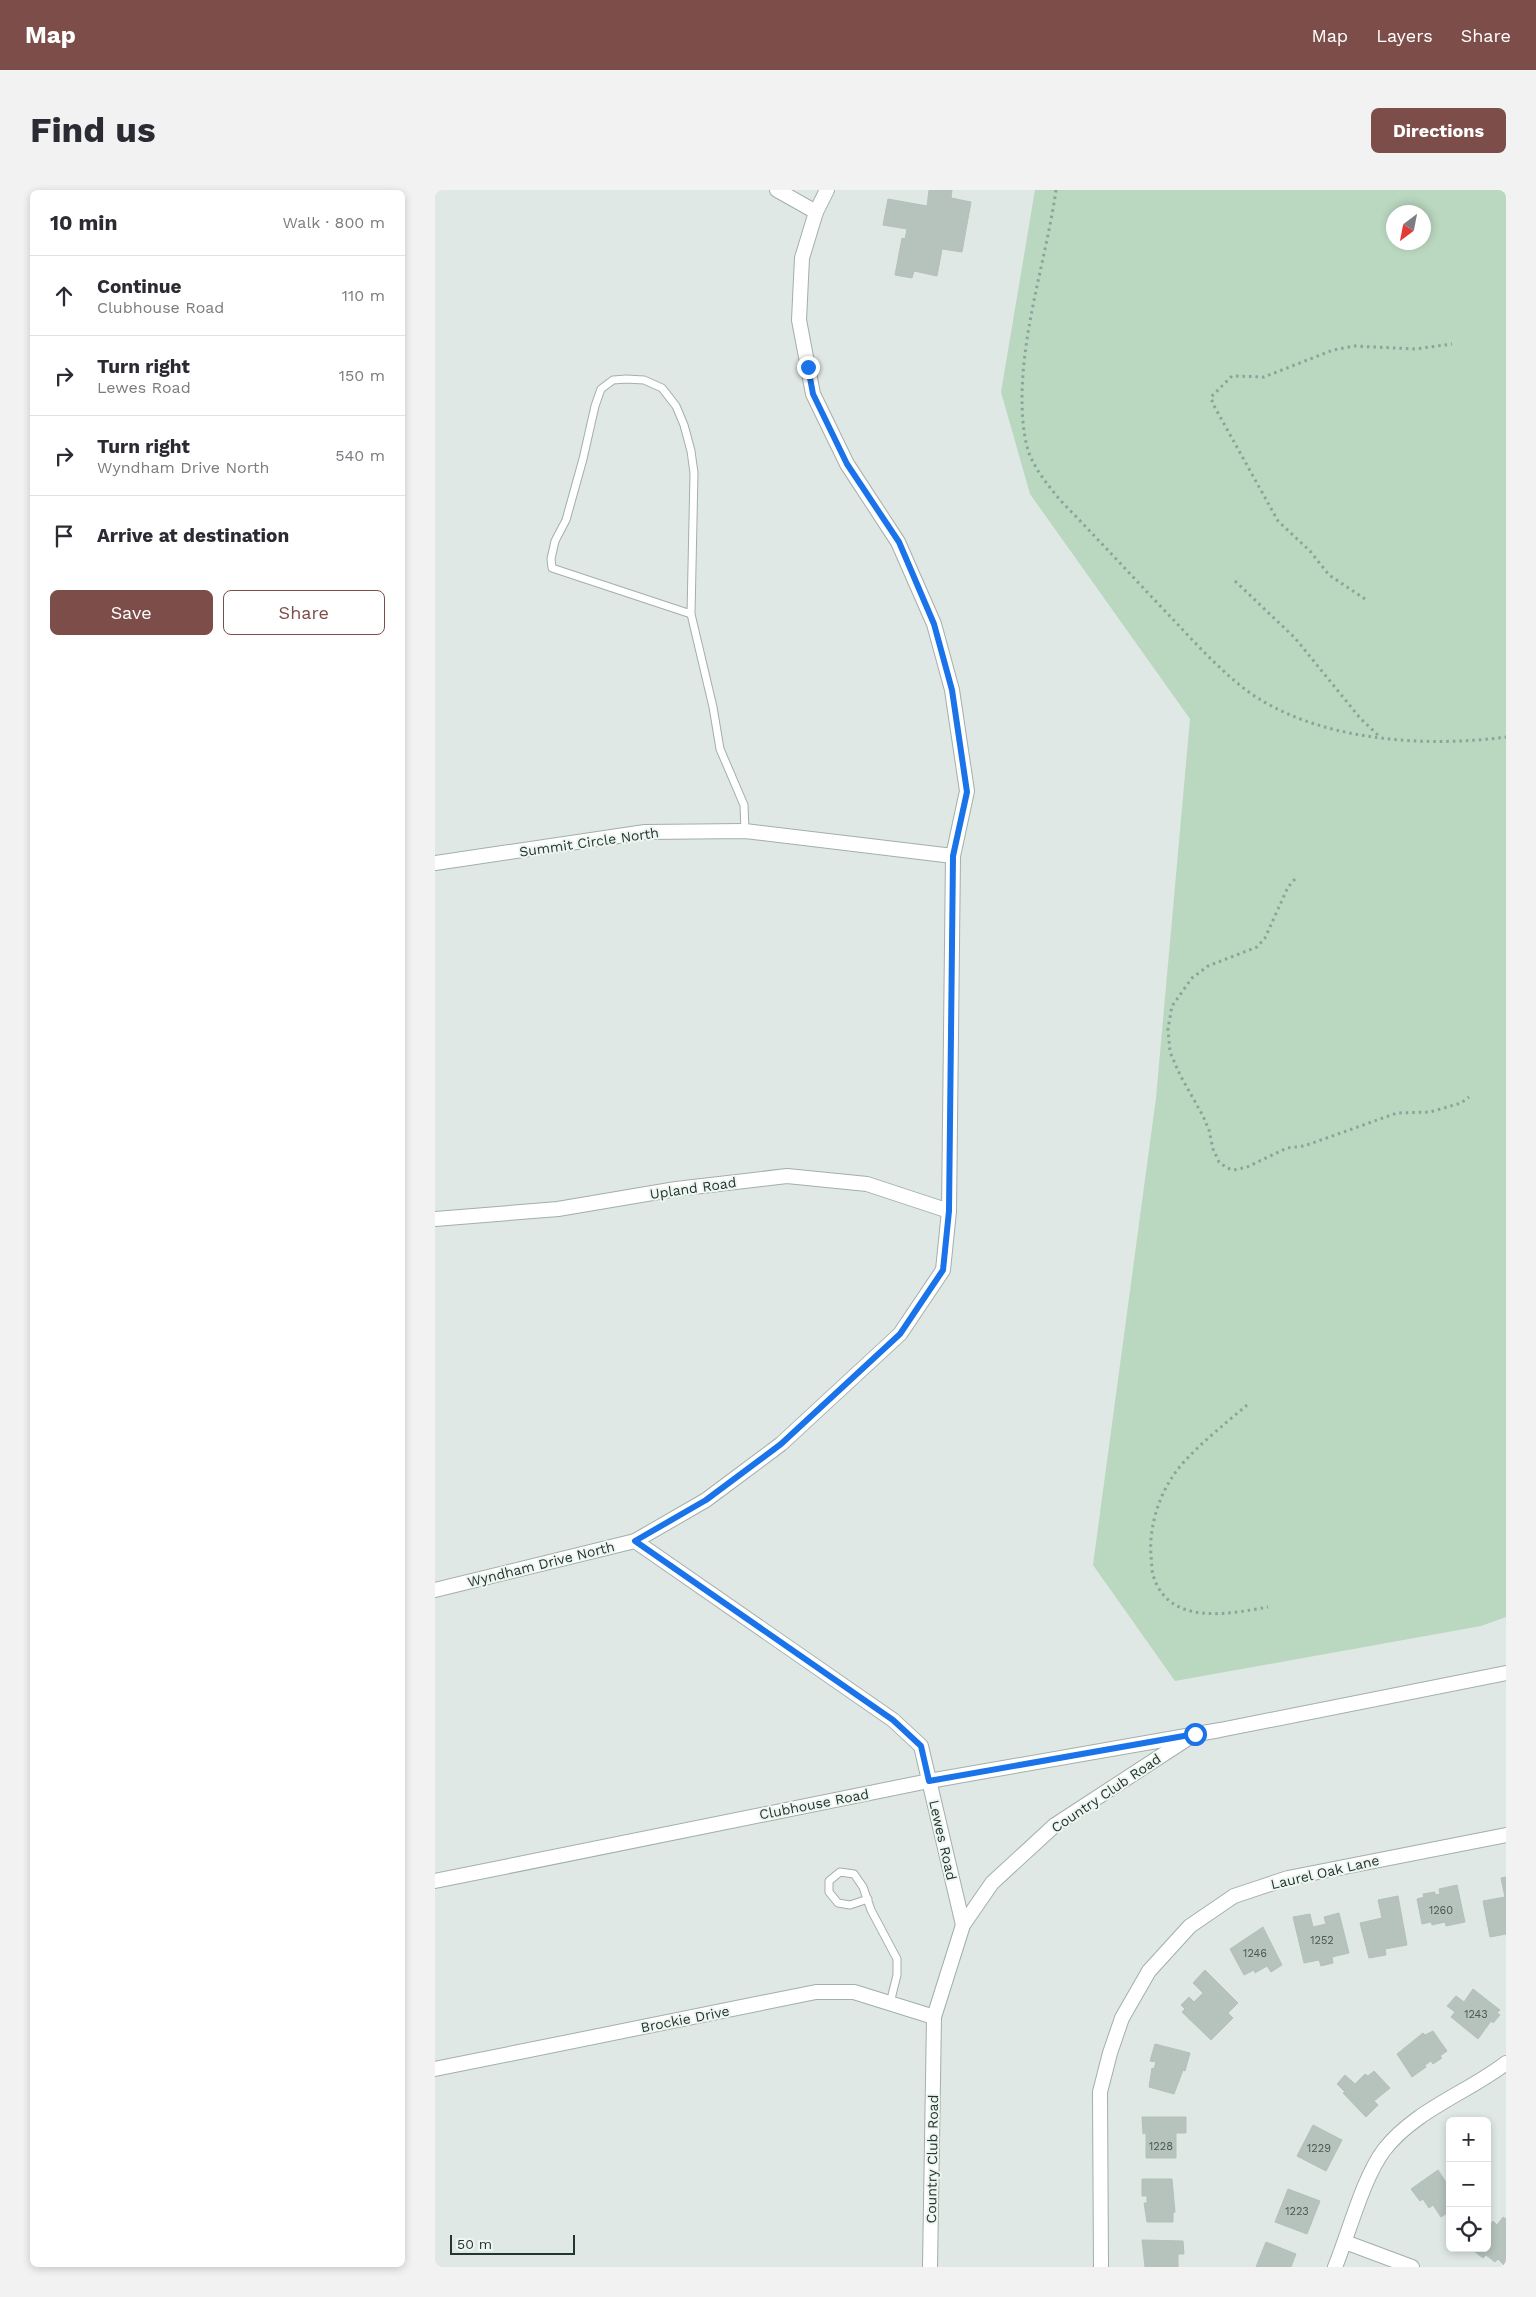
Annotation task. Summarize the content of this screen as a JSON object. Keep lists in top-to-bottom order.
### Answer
{
  "streets": {
    "street": [
      "Summit Circle North",
      "Upland Road",
      "Wyndham Drive North",
      "Country Club Road",
      "Clubhouse Road",
      "Lewes Road",
      "Laurel Oak Lane",
      "Brockie Drive"
    ]
  },
  "crossings": [
    ["Summit Circle North", "Wyndham Drive North"],
    ["Upland Road", "Wyndham Drive North"],
    ["Wyndham Drive North", "Lewes Road"],
    ["Country Club Road", "Clubhouse Road"],
    ["Country Club Road", "Lewes Road"],
    ["Country Club Road", "Brockie Drive"],
    ["Clubhouse Road", "Lewes Road"]
  ],
  "house_numbers": [
    "1260",
    "1252",
    "1246",
    "1243",
    "1228",
    "1229",
    "1223"
  ],
  "scale_bar": "50 m",
  "north": "bottom left",
  "page": {
    "header": "Map",
    "nav": ["Map", "Layers", "Share"],
    "buttons": [
      "Directions",
      ["Save", "Share"]
    ],
    "title": "Find us",
    "heading": ["10 min", "Walk · 800 m"],
    "list": [
      ["Continue", "Clubhouse Road", "110 m"],
      ["Turn right", "Lewes Road", "150 m"],
      ["Turn right", "Wyndham Drive North", "540 m"],
      "Arrive at destination"
    ],
    "map_buttons": ["+", "−"],
    "scale": "50 m"
  }
}
